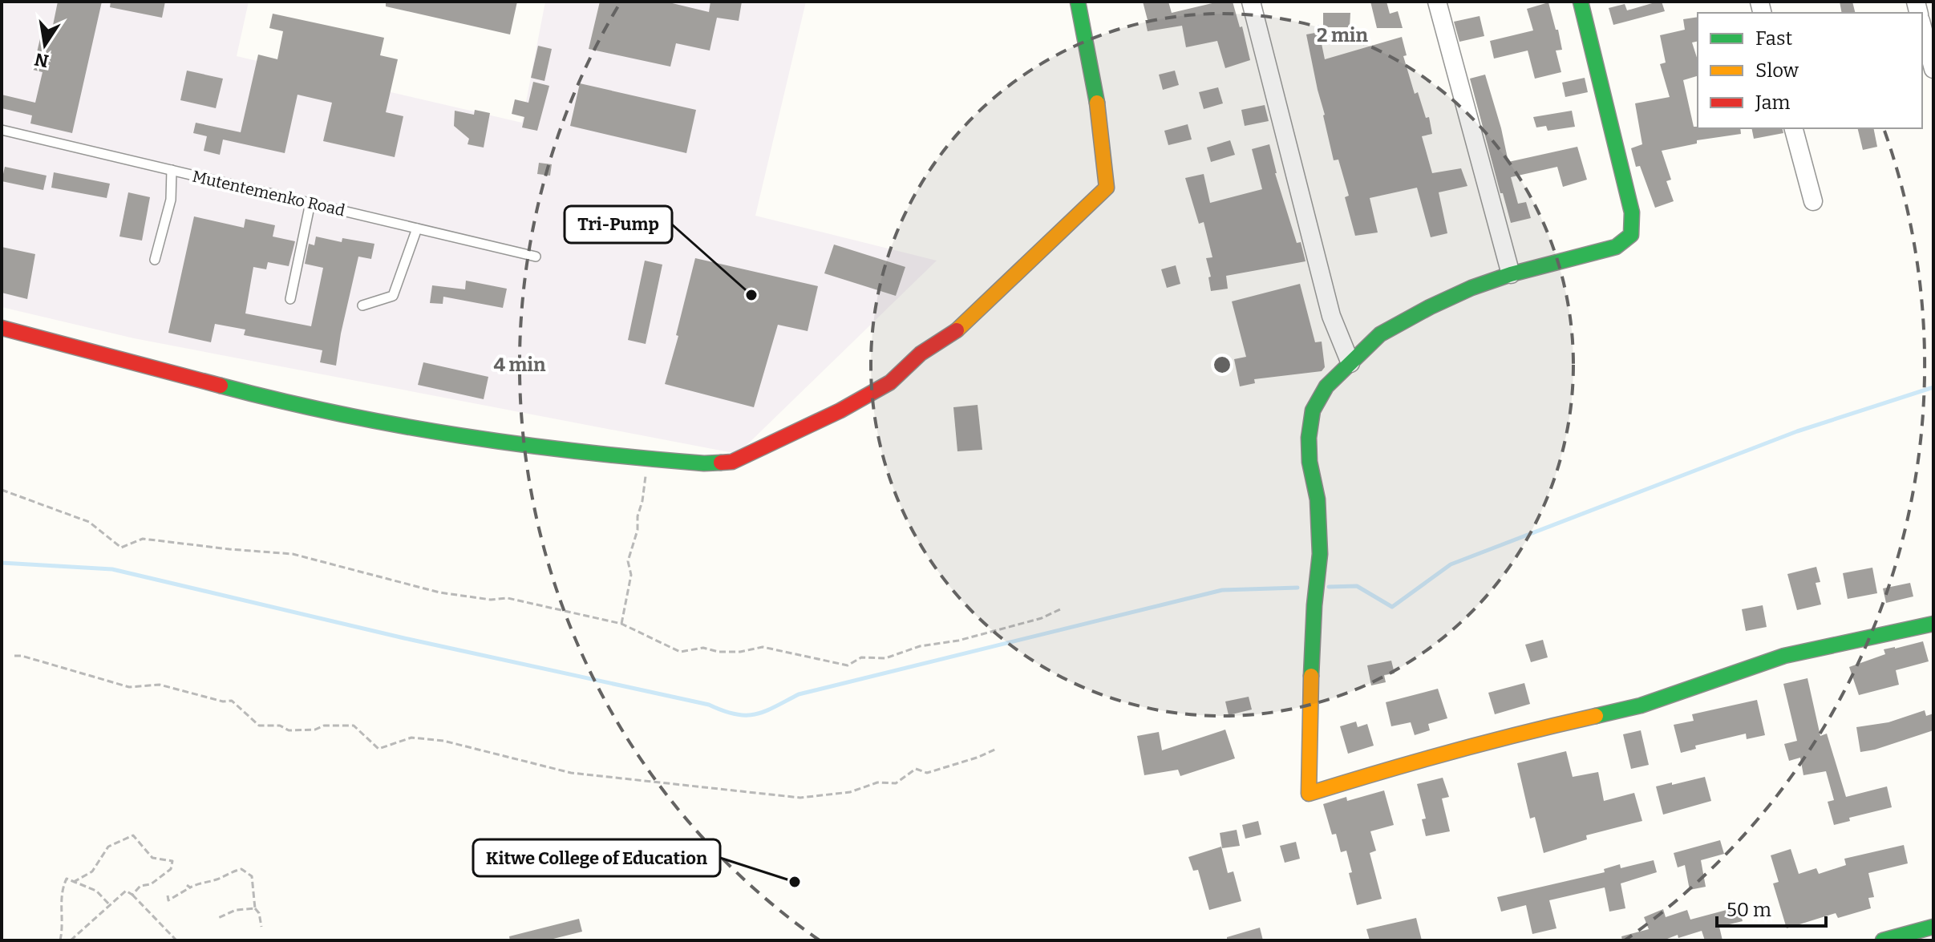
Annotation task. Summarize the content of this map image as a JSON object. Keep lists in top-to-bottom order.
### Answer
{
  "streets": {
    "lane": ["Mutentemenko Road"]
  },
  "places": ["Tri-Pump", "Kitwe College of Education"],
  "legend": ["Fast", "Slow", "Jam"],
  "scale_bar": "50 m",
  "north": "bottom",
  "rings": ["2 min", "4 min"]
}
